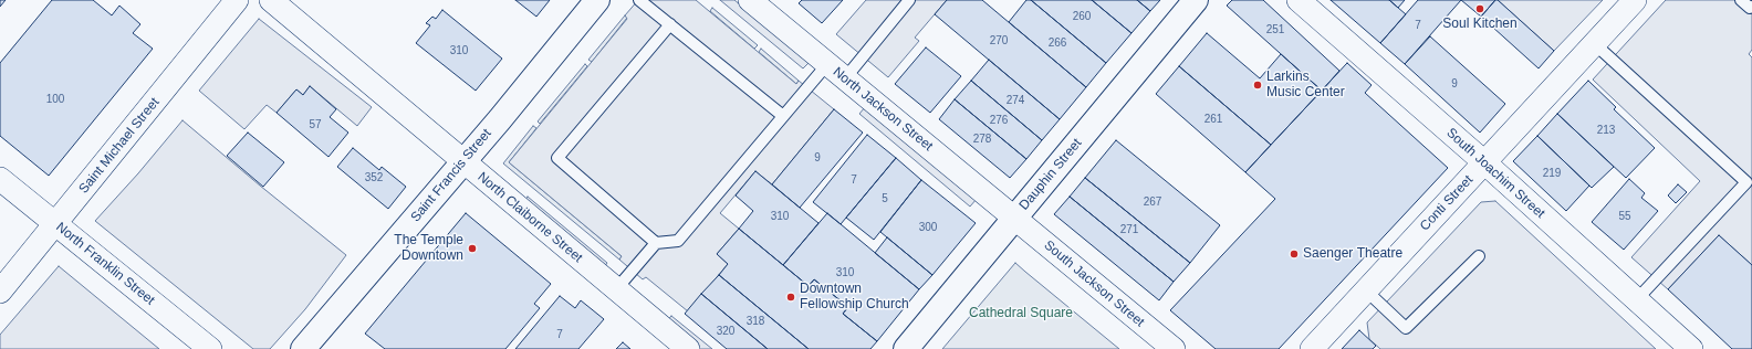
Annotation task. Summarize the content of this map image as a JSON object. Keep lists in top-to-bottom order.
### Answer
{
  "streets": {
    "street": [
      "North Jackson Street",
      "Saint Michael Street",
      "South Joachim Street",
      "Dauphin Street",
      "Saint Francis Street",
      "Conti Street",
      "North Claiborne Street",
      "North Franklin Street",
      "South Jackson Street"
    ]
  },
  "crossings": [
    ["North Jackson Street", "Dauphin Street"],
    ["North Jackson Street", "South Jackson Street"],
    ["Saint Michael Street", "North Franklin Street"],
    ["South Joachim Street", "Conti Street"],
    ["Dauphin Street", "South Jackson Street"],
    ["Saint Francis Street", "North Claiborne Street"]
  ],
  "parks": ["Cathedral Square"],
  "places": [
    "Soul Kitchen",
    "Larkins Music Center",
    "The Temple Downtown",
    "Saenger Theatre",
    "Downtown Fellowship Church"
  ],
  "house_numbers": [
    "260",
    "7",
    "251",
    "270",
    "266",
    "310",
    "9",
    "100",
    "274",
    "261",
    "276",
    "57",
    "213",
    "278",
    "9",
    "219",
    "352",
    "7",
    "5",
    "267",
    "310",
    "55",
    "300",
    "271",
    "310",
    "318",
    "320",
    "7"
  ]
}
